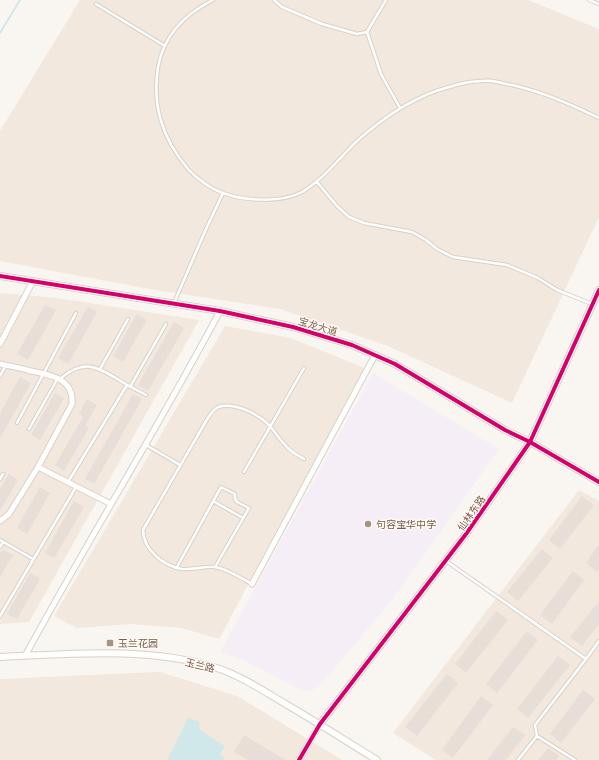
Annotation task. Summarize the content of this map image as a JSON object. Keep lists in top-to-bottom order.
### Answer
{
  "streets": {
    "street": ["宝龙大道", "仙林东路", "玉兰路"]
  },
  "crossings": [
    ["宝龙大道", "仙林东路"],
    ["仙林东路", "玉兰路"]
  ],
  "places": {
    "other": ["句容宝华中学"],
    "transit": ["玉兰花园"]
  }
}
